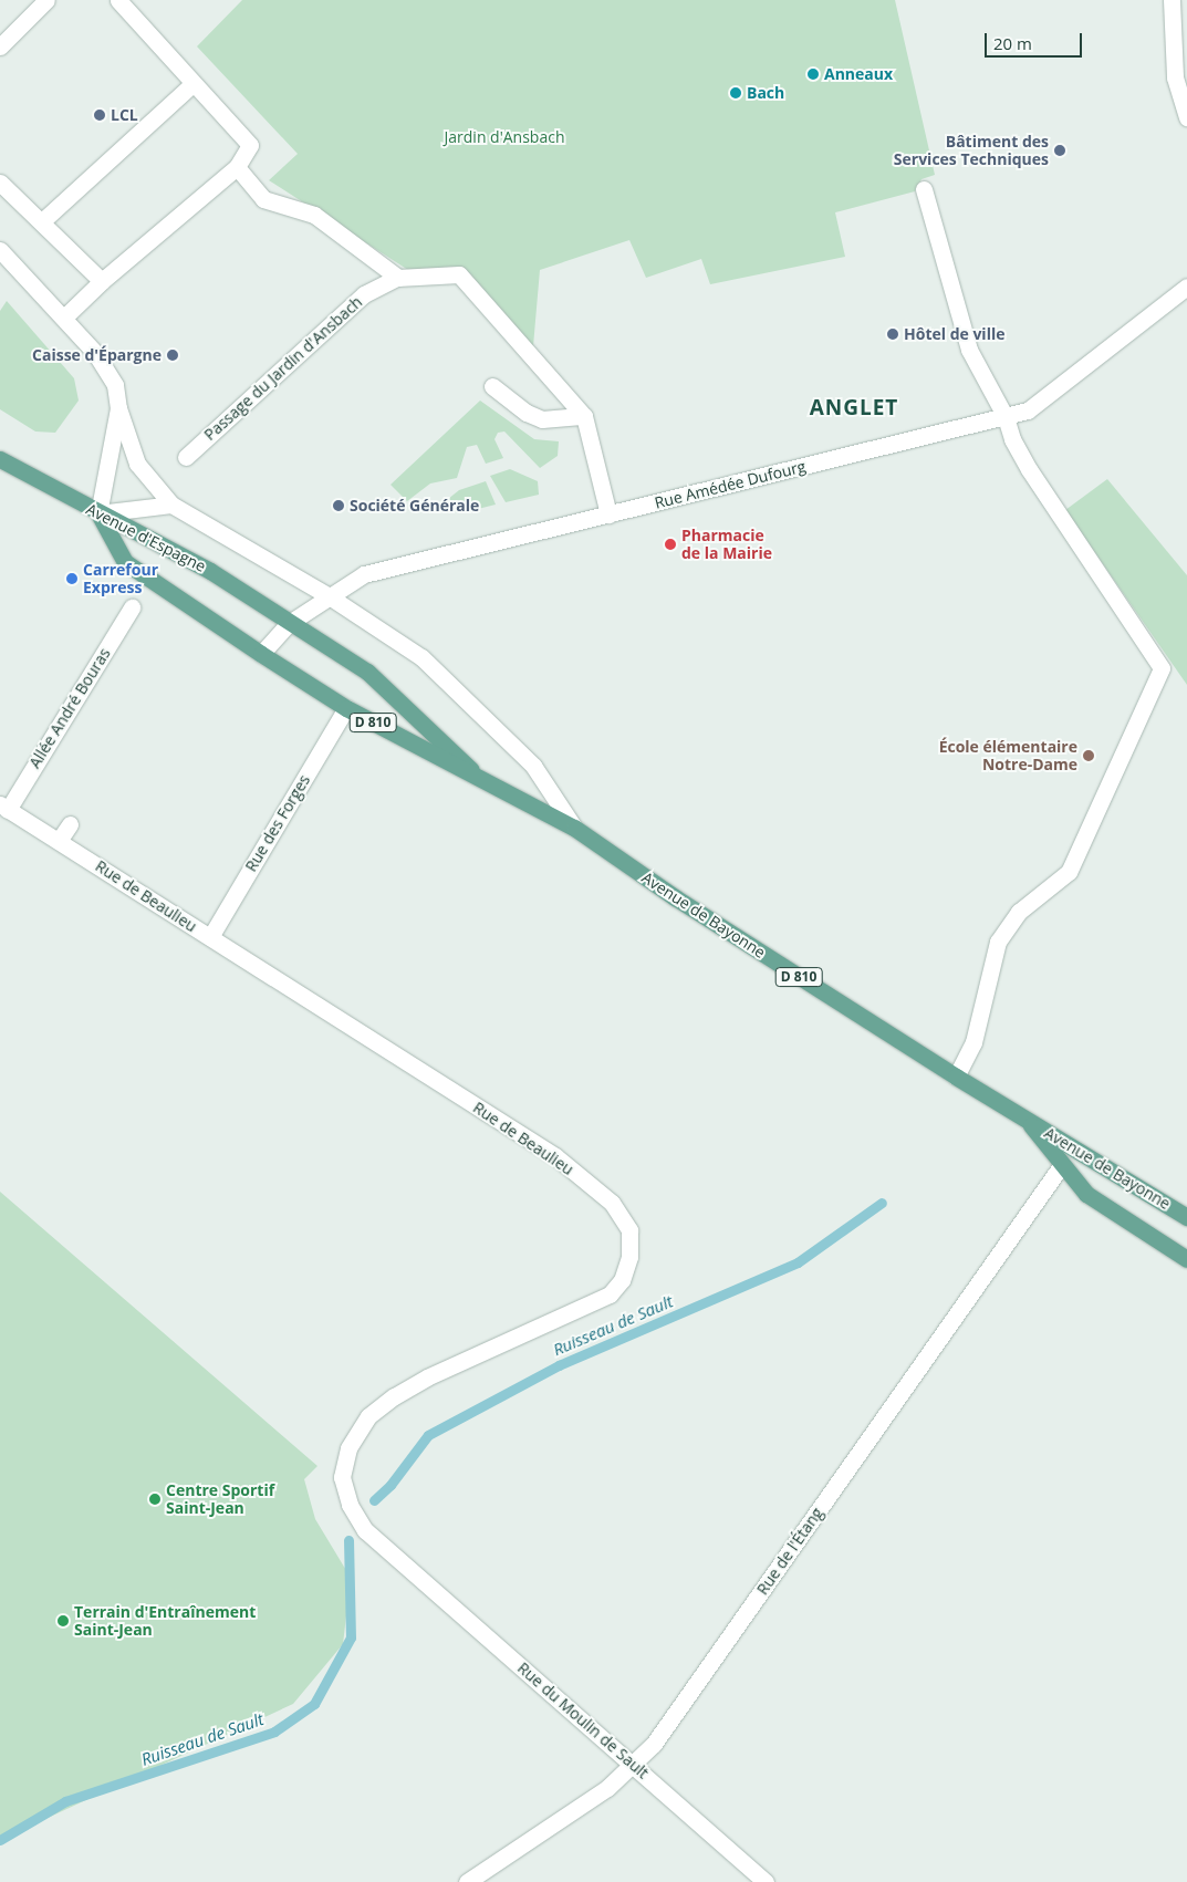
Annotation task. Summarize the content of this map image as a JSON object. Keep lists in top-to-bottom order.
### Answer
{
  "streets": {
    "main road": ["Avenue d'Espagne", "D 810", "Avenue de Bayonne"],
    "street": [
      "Passage du Jardin d'Ansbach",
      "Rue Amédée Dufourg",
      "Allée André Bouras",
      "Rue des Forges",
      "Rue de Beaulieu",
      "Rue de l'Étang",
      "Rue du Moulin de Sault"
    ]
  },
  "crossings": [
    ["Rue Amédée Dufourg", "Avenue d'Espagne"],
    ["Rue Amédée Dufourg", "D 810"],
    ["Avenue d'Espagne", "D 810"],
    ["Allée André Bouras", "Rue de Beaulieu"],
    ["D 810", "Rue des Forges"],
    ["D 810", "Avenue de Bayonne"],
    ["Rue des Forges", "Rue de Beaulieu"],
    ["Rue de Beaulieu", "Rue du Moulin de Sault"],
    ["Avenue de Bayonne", "Rue de l'Étang"],
    ["Rue de l'Étang", "Rue du Moulin de Sault"]
  ],
  "districts": ["ANGLET"],
  "water": ["Ruisseau de Sault"],
  "parks": ["Jardin d'Ansbach"],
  "places": [
    "Anneaux",
    "Bach",
    "LCL",
    "Bâtiment des Services Techniques",
    "Hôtel de ville",
    "Caisse d'Épargne",
    "Société Générale",
    "Pharmacie de la Mairie",
    "Carrefour Express",
    "École élémentaire Notre-Dame",
    "Centre Sportif Saint-Jean",
    "Terrain d'Entraînement Saint-Jean"
  ],
  "scale_bar": "20 m"
}
